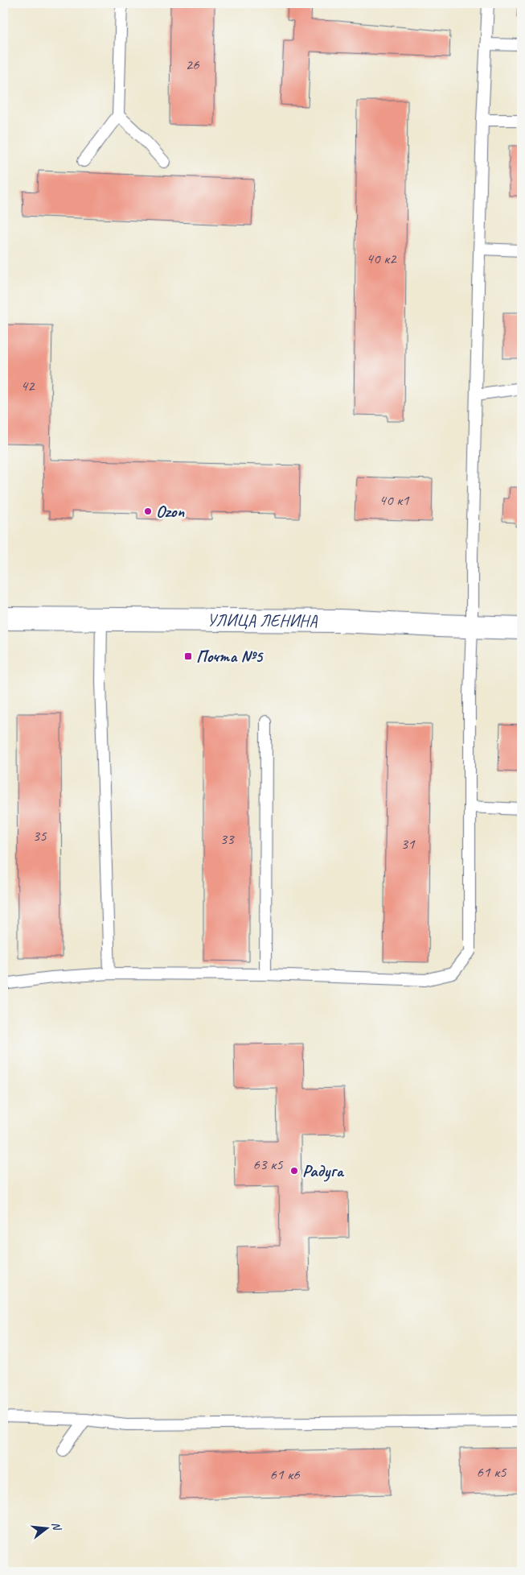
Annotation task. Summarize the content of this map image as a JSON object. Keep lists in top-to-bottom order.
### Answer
{
  "streets": {
    "street": ["УЛИЦА ЛЕНИНА"]
  },
  "places": {
    "other": ["Ozon", "Радуга"],
    "transit": ["Почта №5"]
  },
  "house_numbers": [
    "26",
    "40 к2",
    "42",
    "40 к1",
    "35",
    "33",
    "31",
    "63 к5",
    "61 к5",
    "61 к6"
  ],
  "north": "right"
}
